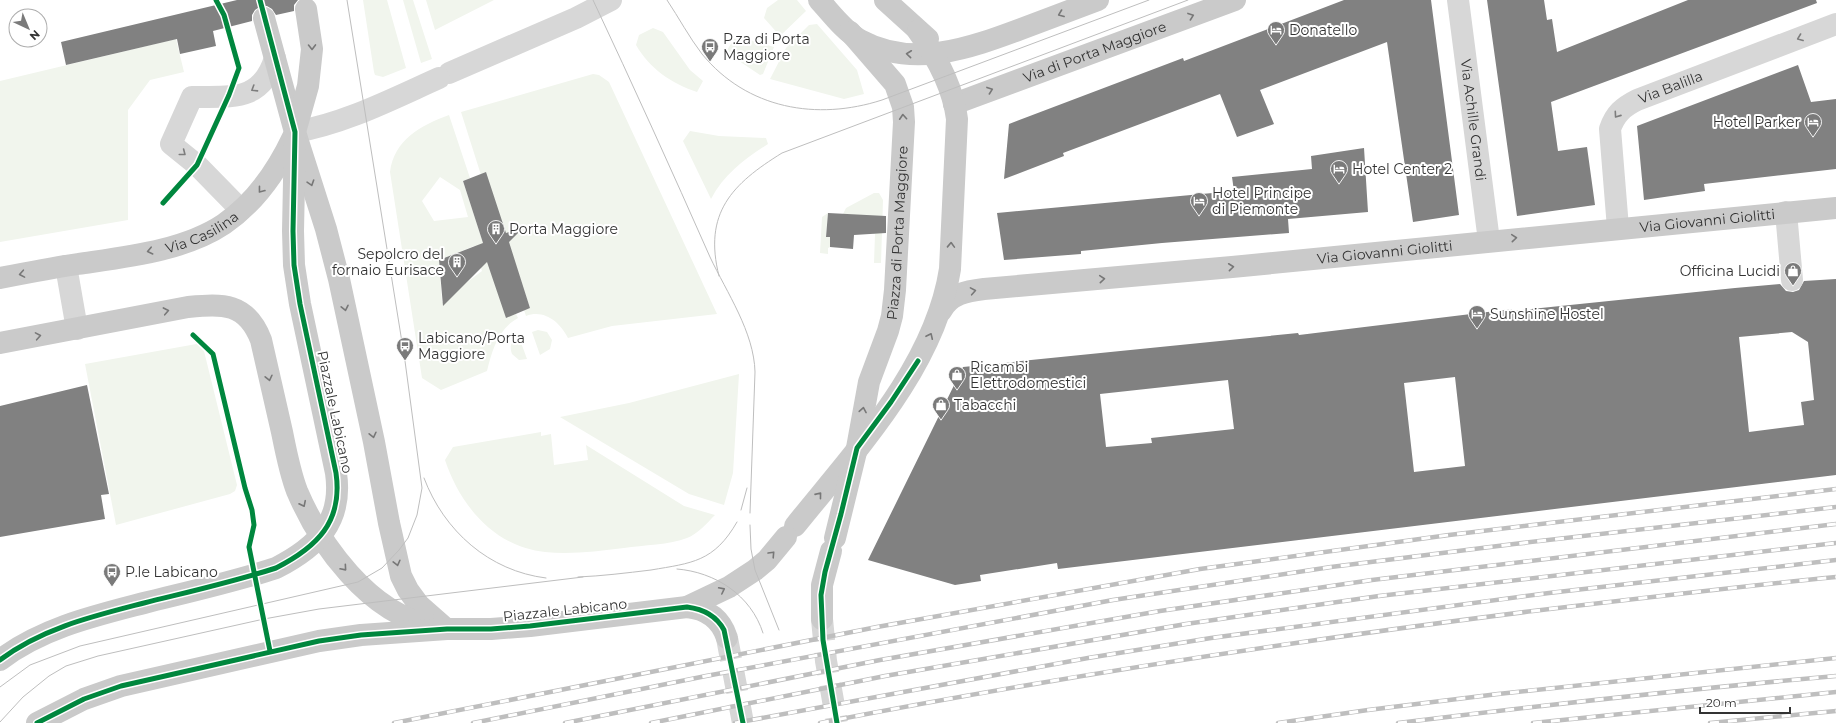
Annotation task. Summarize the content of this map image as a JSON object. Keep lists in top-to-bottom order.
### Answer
{
  "streets": {
    "main road": [
      "Via di Porta Maggiore",
      "Via Giovanni Giolitti",
      "Via Casilina",
      "Piazza di Porta Maggiore",
      "Piazzale Labicano"
    ],
    "street": ["Via Balilla", "Via Achille Grandi"]
  },
  "crossings": [
    ["Via di Porta Maggiore", "Piazza di Porta Maggiore"],
    ["Via Balilla", "Via Giovanni Giolitti"],
    ["Via Achille Grandi", "Via Giovanni Giolitti"],
    ["Via Giovanni Giolitti", "Piazza di Porta Maggiore"],
    ["Via Casilina", "Piazzale Labicano"],
    ["Piazza di Porta Maggiore", "Piazzale Labicano"]
  ],
  "one_way": [
    "Via Balilla",
    "Via Giovanni Giolitti",
    "Via Casilina",
    "Piazza di Porta Maggiore",
    "Piazzale Labicano"
  ],
  "places": {
    "hotel": [
      "Donatello",
      "Hotel Parker",
      "Hotel Center 2",
      "Hotel Principe di Piemonte",
      "Sunshine Hostel"
    ],
    "bus stop": ["P.za di Porta Maggiore", "Labicano/Porta Maggiore", "P.le Labicano"],
    "building": ["Porta Maggiore", "Sepolcro del fornaio Eurisace"],
    "shop": ["Officina Lucidi", "Ricambi Elettrodomestici", "Tabacchi"]
  },
  "scale_bar": "20 m",
  "north": "bottom right"
}
